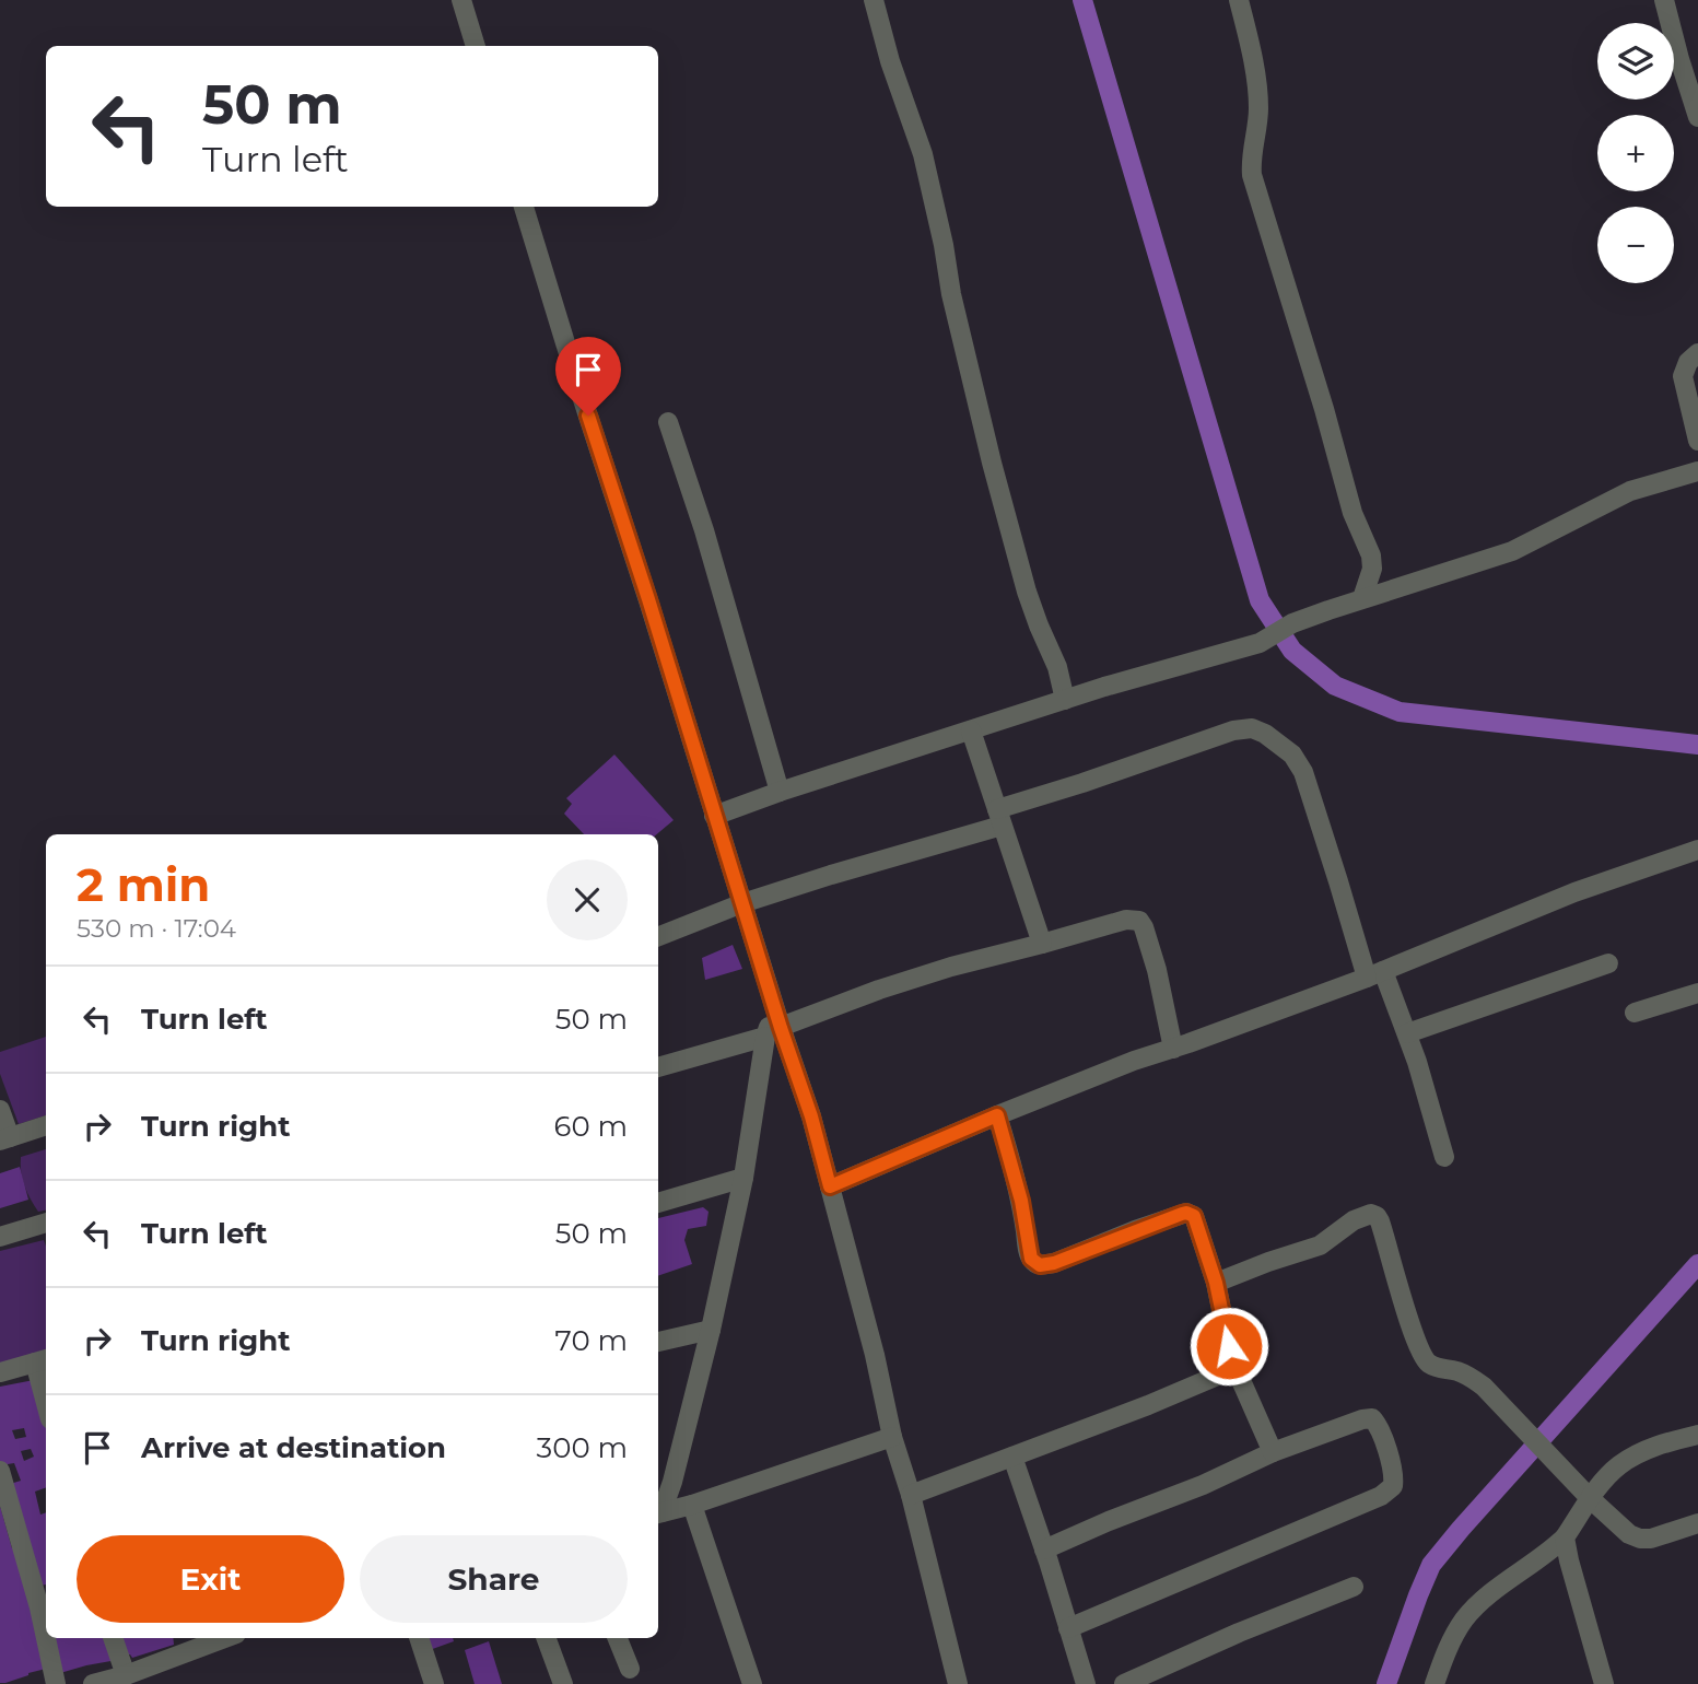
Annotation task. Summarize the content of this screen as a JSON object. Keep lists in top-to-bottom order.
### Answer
{
  "page": {
    "map_buttons": ["+", "−"],
    "turn": ["50 m", "Turn left"],
    "heading": ["2 min", "530 m · 17:04"],
    "list": [
      {
        "name": "Turn left",
        "value": "50 m"
      },
      {
        "name": "Turn right",
        "value": "60 m"
      },
      {
        "name": "Turn left",
        "value": "50 m"
      },
      {
        "name": "Turn right",
        "value": "70 m"
      },
      {
        "name": "Arrive at destination",
        "value": "300 m"
      }
    ],
    "buttons": ["Exit", "Share"]
  }
}
